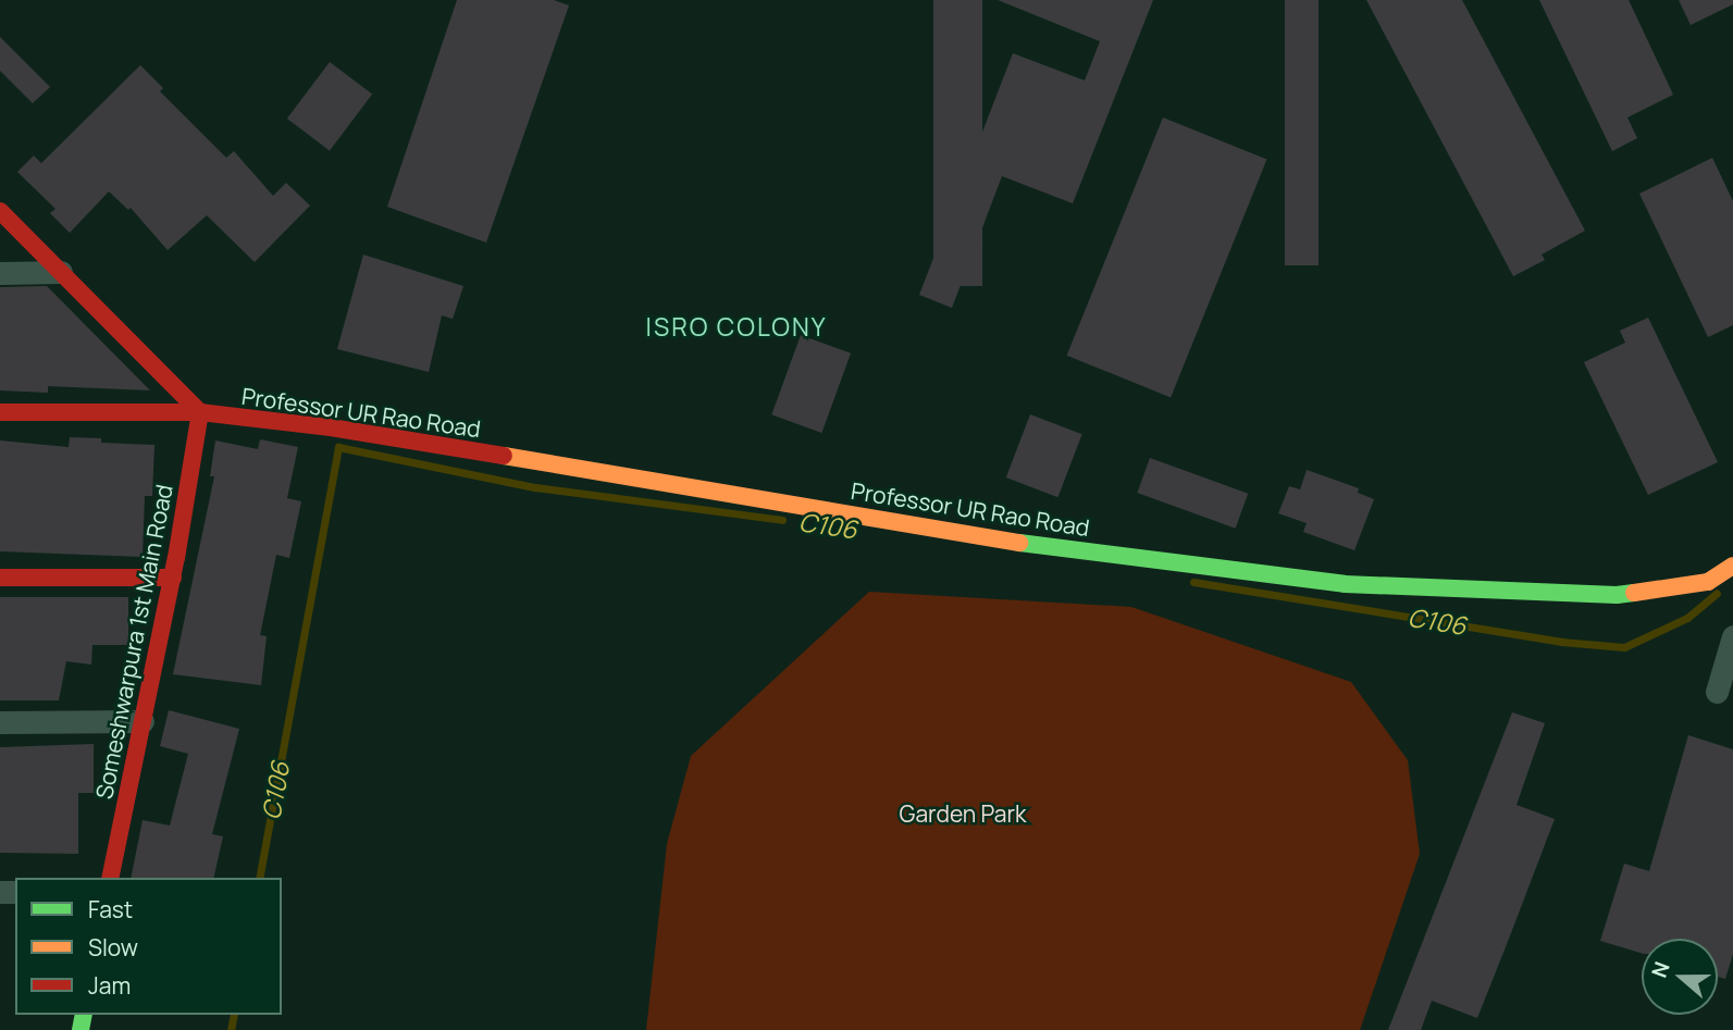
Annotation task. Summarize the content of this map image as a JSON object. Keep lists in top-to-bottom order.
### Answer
{
  "streets": {
    "street": ["Professor UR Rao Road", "Someshwarpura 1st Main Road"]
  },
  "crossings": [
    ["Professor UR Rao Road", "Someshwarpura 1st Main Road"]
  ],
  "districts": ["ISRO COLONY"],
  "water": ["C106"],
  "parks": ["Garden Park"],
  "legend": ["Fast", "Slow", "Jam"],
  "north": "left"
}
